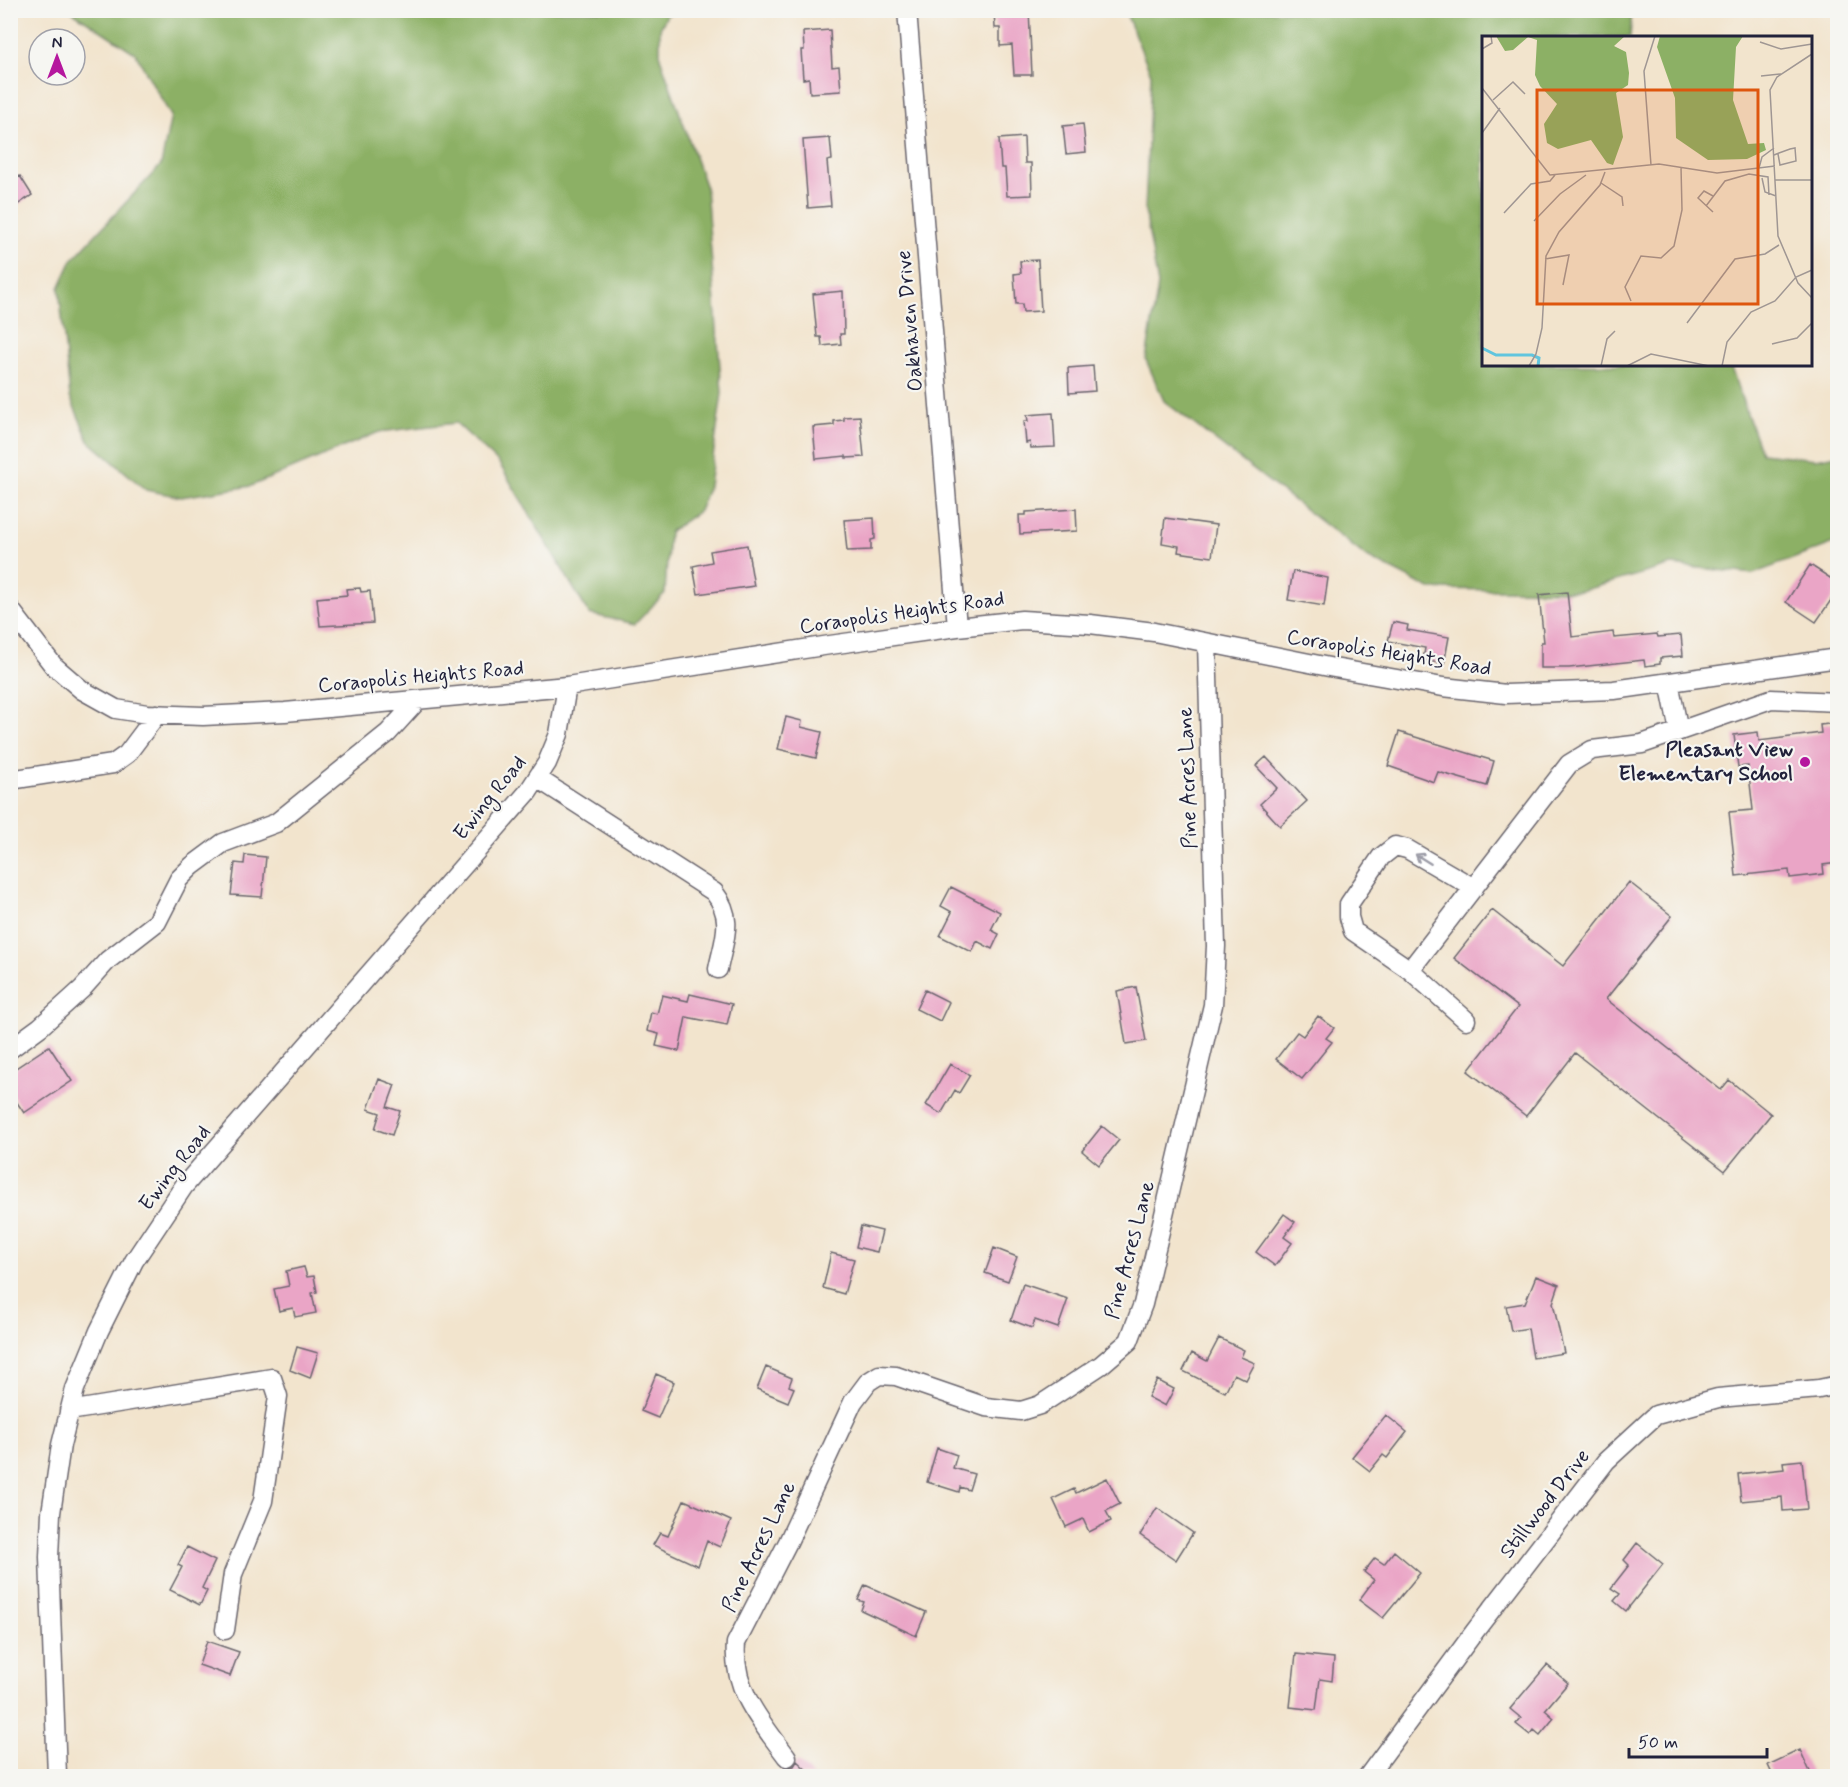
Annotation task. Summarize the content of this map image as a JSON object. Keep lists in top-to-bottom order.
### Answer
{
  "streets": {
    "street": [
      "Oakhaven Drive",
      "Coraopolis Heights Road",
      "Pine Acres Lane",
      "Ewing Road",
      "Stillwood Drive"
    ]
  },
  "crossings": [
    ["Oakhaven Drive", "Coraopolis Heights Road"],
    ["Coraopolis Heights Road", "Pine Acres Lane"],
    ["Coraopolis Heights Road", "Ewing Road"]
  ],
  "places": ["Pleasant View Elementary School"],
  "scale_bar": "50 m",
  "north": "top"
}
